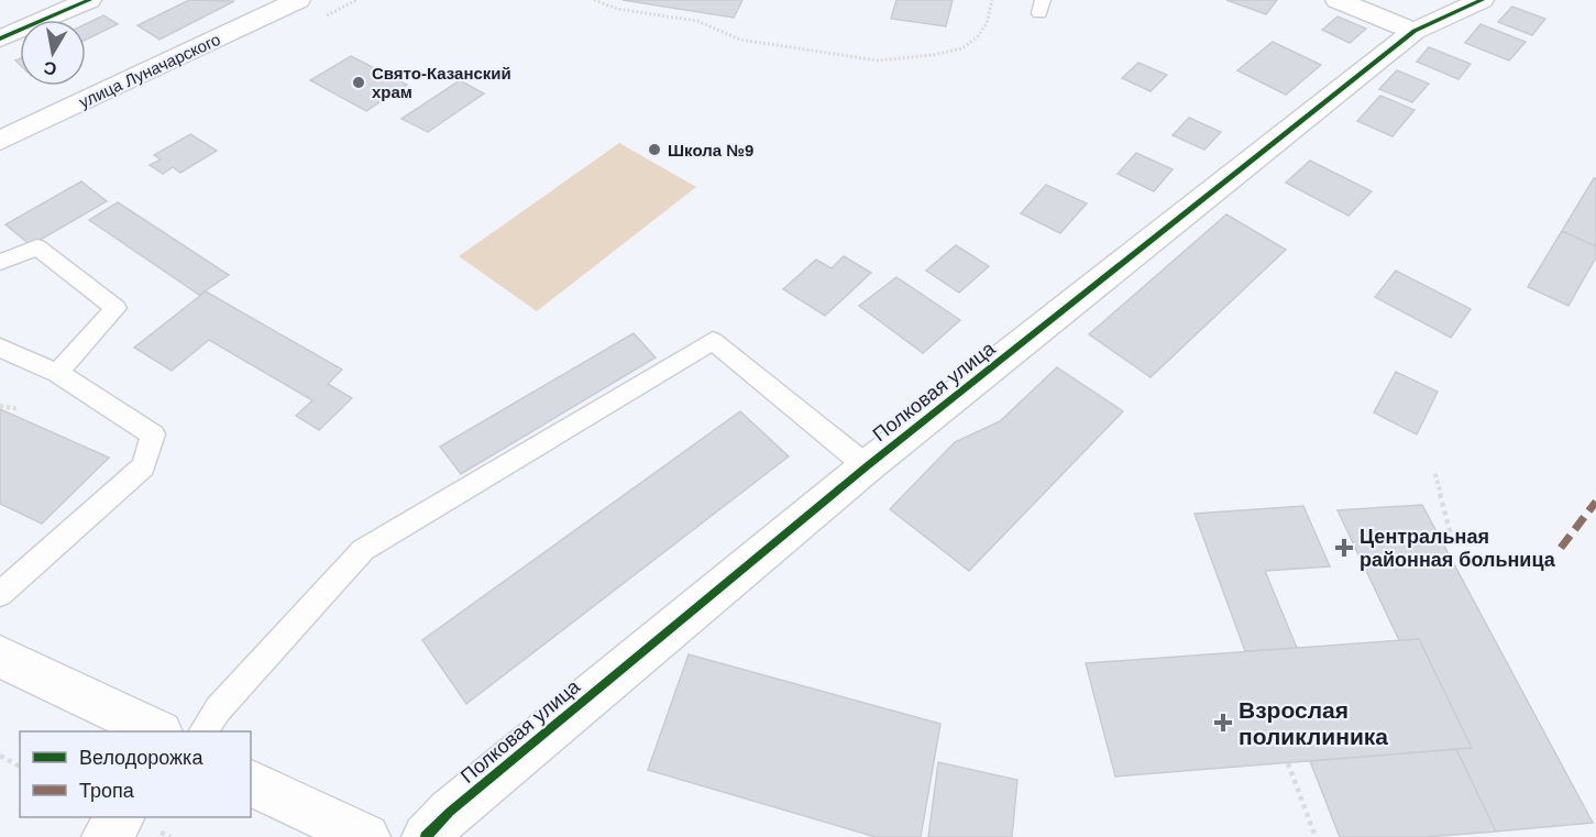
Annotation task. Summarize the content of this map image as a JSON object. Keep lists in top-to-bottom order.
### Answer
{
  "streets": {
    "street": ["улица Луначарского", "Полковая улица"]
  },
  "places": {
    "other": ["Свято-Казанский храм", "Школа №9"],
    "health": ["Центральная районная больница", "Взрослая поликлиника"]
  },
  "legend": ["Велодорожка", "Тропа"],
  "north": "bottom"
}
